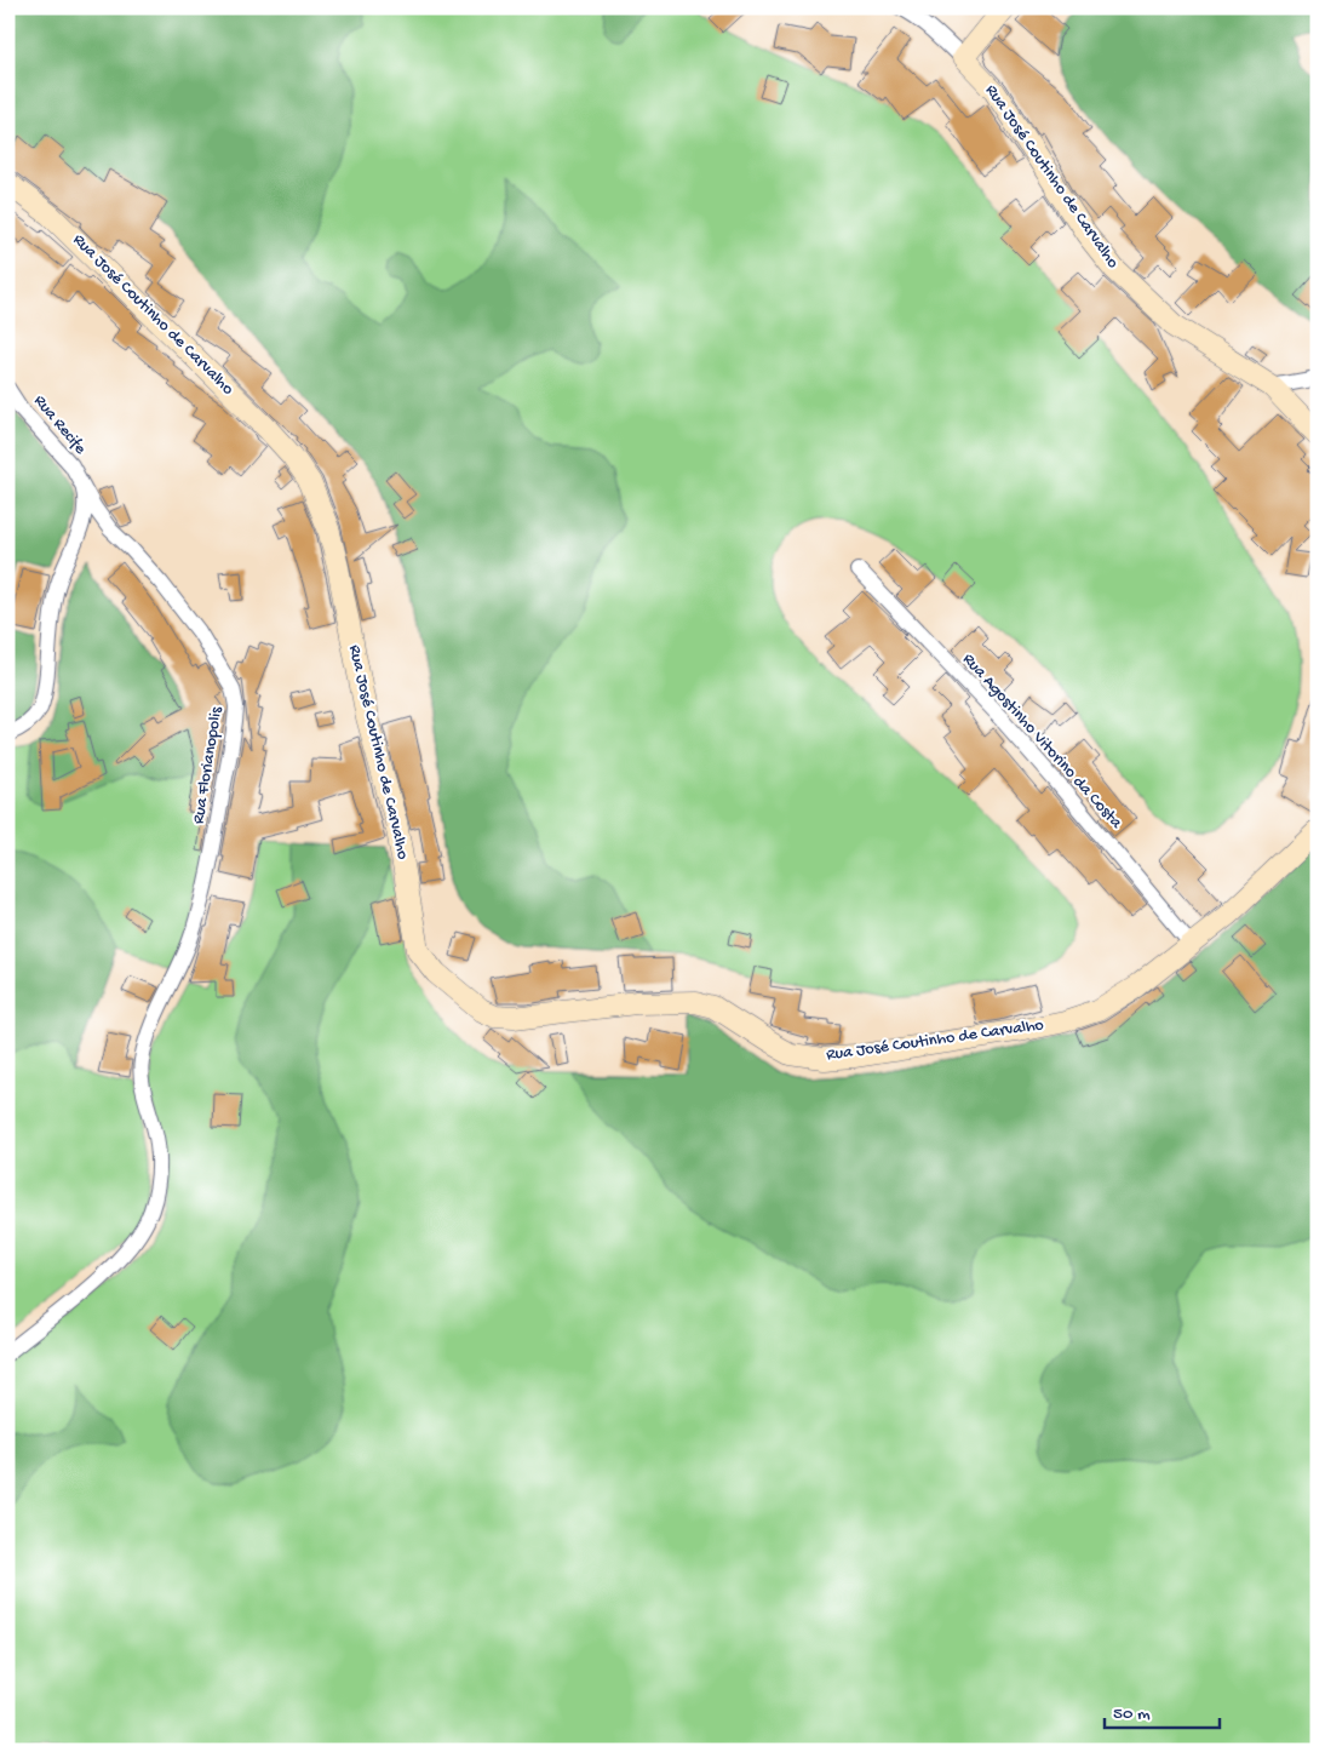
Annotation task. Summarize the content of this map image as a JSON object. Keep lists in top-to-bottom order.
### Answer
{
  "streets": {
    "street": [
      "Rua José Coutinho de Carvalho",
      "Rua Recife",
      "Rua Agostinho Vitorino da Costa",
      "Rua Florianopolis"
    ]
  },
  "crossings": [
    ["Rua José Coutinho de Carvalho", "Rua Agostinho Vitorino da Costa"],
    ["Rua Recife", "Rua Florianopolis"]
  ],
  "scale_bar": "50 m"
}
